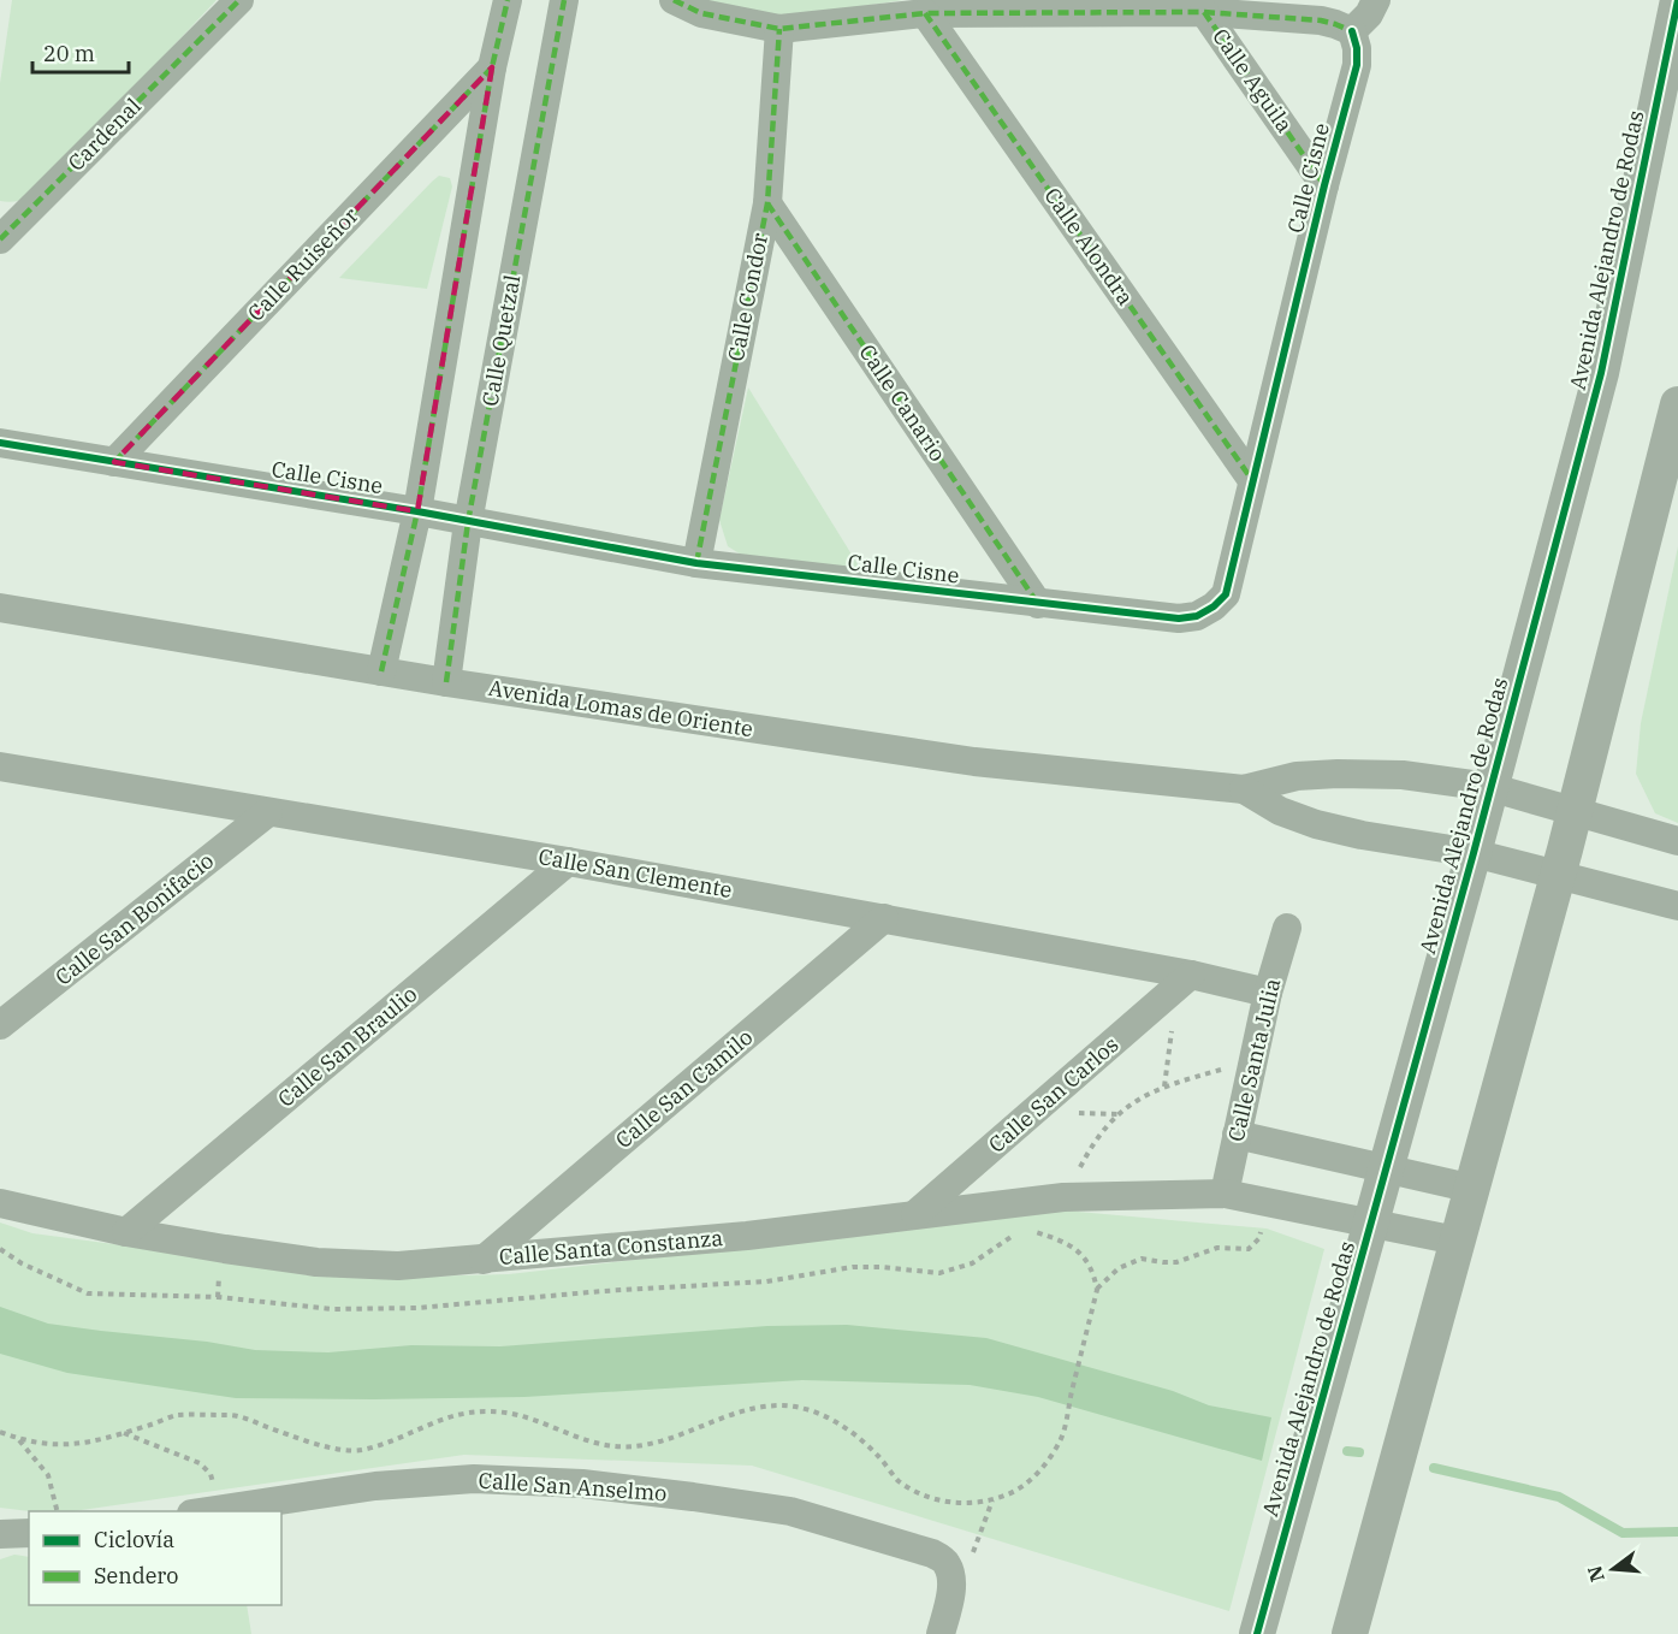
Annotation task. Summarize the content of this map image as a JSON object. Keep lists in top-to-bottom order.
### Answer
{
  "streets": {
    "street": [
      "Calle Aguila",
      "Cardenal",
      "Calle Cisne",
      "Calle Alondra",
      "Avenida Alejandro de Rodas",
      "Calle Ruiseñor",
      "Calle Condor",
      "Calle Quetzal",
      "Calle Canario",
      "Avenida Lomas de Oriente",
      "Calle San Clemente",
      "Calle San Bonifacio",
      "Calle San Braulio",
      "Calle Santa Julia",
      "Calle San Camilo",
      "Calle San Carlos",
      "Calle Santa Constanza",
      "Calle San Anselmo"
    ]
  },
  "crossings": [
    ["Calle Aguila", "Calle Cisne"],
    ["Calle Aguila", "Calle Alondra"],
    ["Calle Aguila", "Calle Condor"],
    ["Calle Cisne", "Calle Alondra"],
    ["Calle Cisne", "Calle Ruiseñor"],
    ["Calle Cisne", "Calle Condor"],
    ["Calle Cisne", "Calle Quetzal"],
    ["Calle Cisne", "Calle Canario"],
    ["Avenida Alejandro de Rodas", "Avenida Lomas de Oriente"],
    ["Avenida Alejandro de Rodas", "Calle Santa Constanza"],
    ["Calle Condor", "Calle Canario"],
    ["Calle Quetzal", "Avenida Lomas de Oriente"],
    ["Calle San Clemente", "Calle San Bonifacio"],
    ["Calle San Clemente", "Calle San Braulio"],
    ["Calle San Clemente", "Calle Santa Julia"],
    ["Calle San Clemente", "Calle San Camilo"],
    ["Calle San Clemente", "Calle San Carlos"],
    ["Calle San Braulio", "Calle Santa Constanza"],
    ["Calle Santa Julia", "Calle Santa Constanza"],
    ["Calle San Camilo", "Calle Santa Constanza"],
    ["Calle San Carlos", "Calle Santa Constanza"]
  ],
  "legend": ["Ciclovía", "Sendero"],
  "scale_bar": "20 m",
  "north": "left"
}
